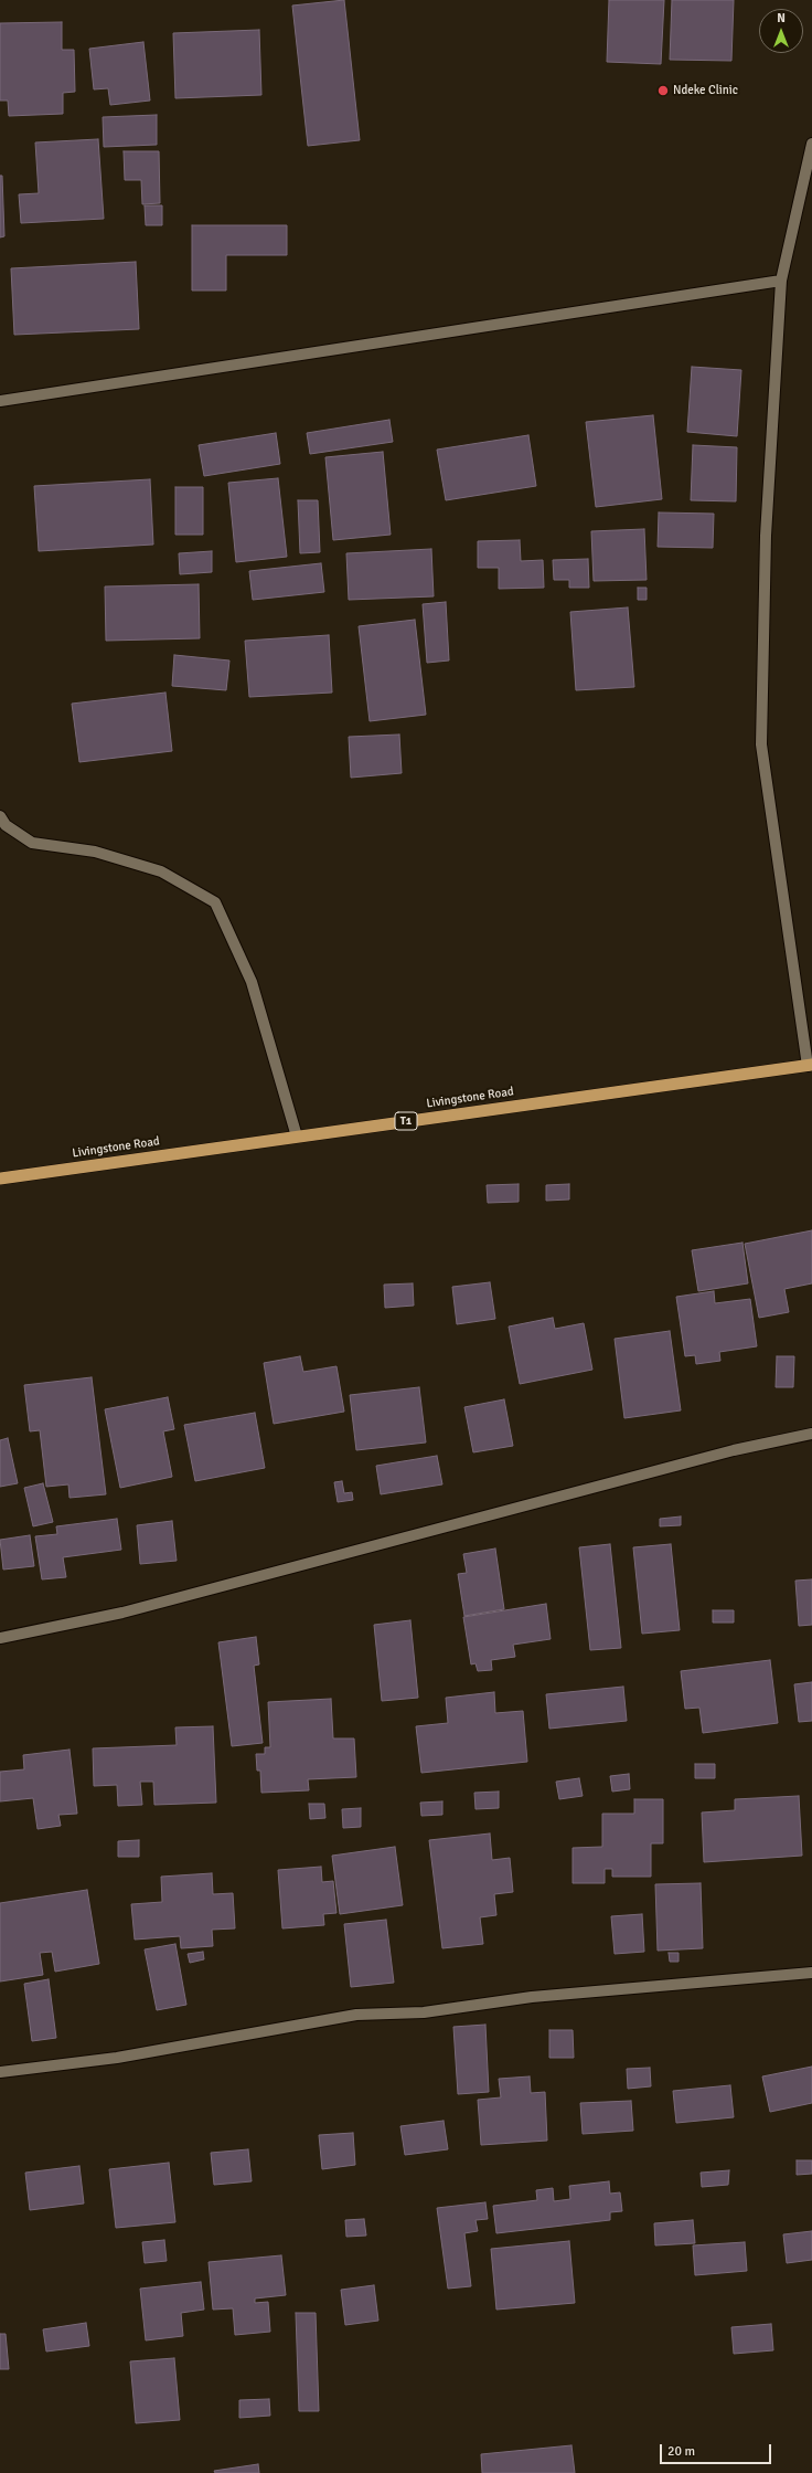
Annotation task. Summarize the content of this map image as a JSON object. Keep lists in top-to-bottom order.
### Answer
{
  "streets": {
    "highway": ["Livingstone Road", "T1"]
  },
  "places": ["Ndeke Clinic"],
  "scale_bar": "20 m",
  "north": "top"
}
